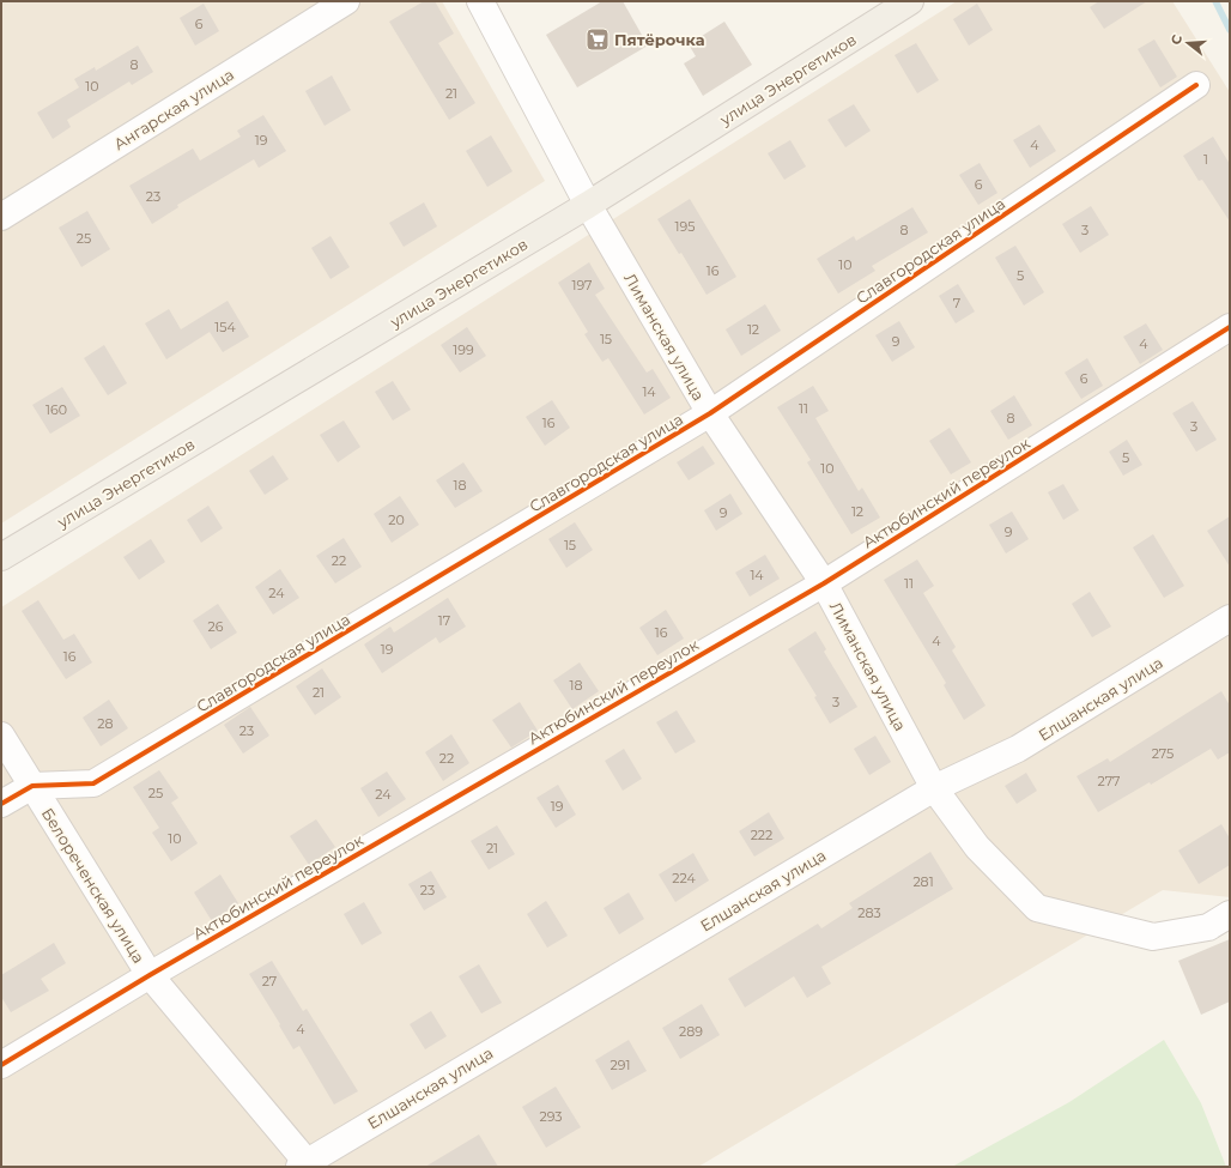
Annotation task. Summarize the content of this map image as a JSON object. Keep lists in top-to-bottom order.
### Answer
{
  "streets": {
    "main road": ["улица Энергетиков"],
    "street": [
      "Ангарская улица",
      "Славгородская улица",
      "Лиманская улица",
      "Актюбинский переулок",
      "Елшанская улица",
      "Белореченская улица"
    ]
  },
  "crossings": [
    ["улица Энергетиков", "Лиманская улица"],
    ["Славгородская улица", "Лиманская улица"],
    ["Славгородская улица", "Белореченская улица"],
    ["Лиманская улица", "Актюбинский переулок"],
    ["Лиманская улица", "Елшанская улица"],
    ["Актюбинский переулок", "Белореченская улица"],
    ["Елшанская улица", "Белореченская улица"]
  ],
  "places": {
    "supermarket": ["Пятёрочка"]
  },
  "house_numbers": [
    "6",
    "8",
    "10",
    "21",
    "19",
    "4",
    "1",
    "6",
    "23",
    "195",
    "8",
    "3",
    "25",
    "10",
    "16",
    "5",
    "197",
    "7",
    "154",
    "12",
    "15",
    "9",
    "4",
    "199",
    "6",
    "14",
    "11",
    "160",
    "8",
    "16",
    "3",
    "5",
    "10",
    "18",
    "12",
    "9",
    "20",
    "9",
    "15",
    "22",
    "14",
    "11",
    "24",
    "17",
    "26",
    "16",
    "4",
    "19",
    "16",
    "18",
    "21",
    "3",
    "28",
    "23",
    "275",
    "22",
    "277",
    "25",
    "24",
    "19",
    "222",
    "10",
    "21",
    "224",
    "281",
    "23",
    "283",
    "27",
    "4",
    "289",
    "291",
    "293"
  ],
  "north": "left"
}
